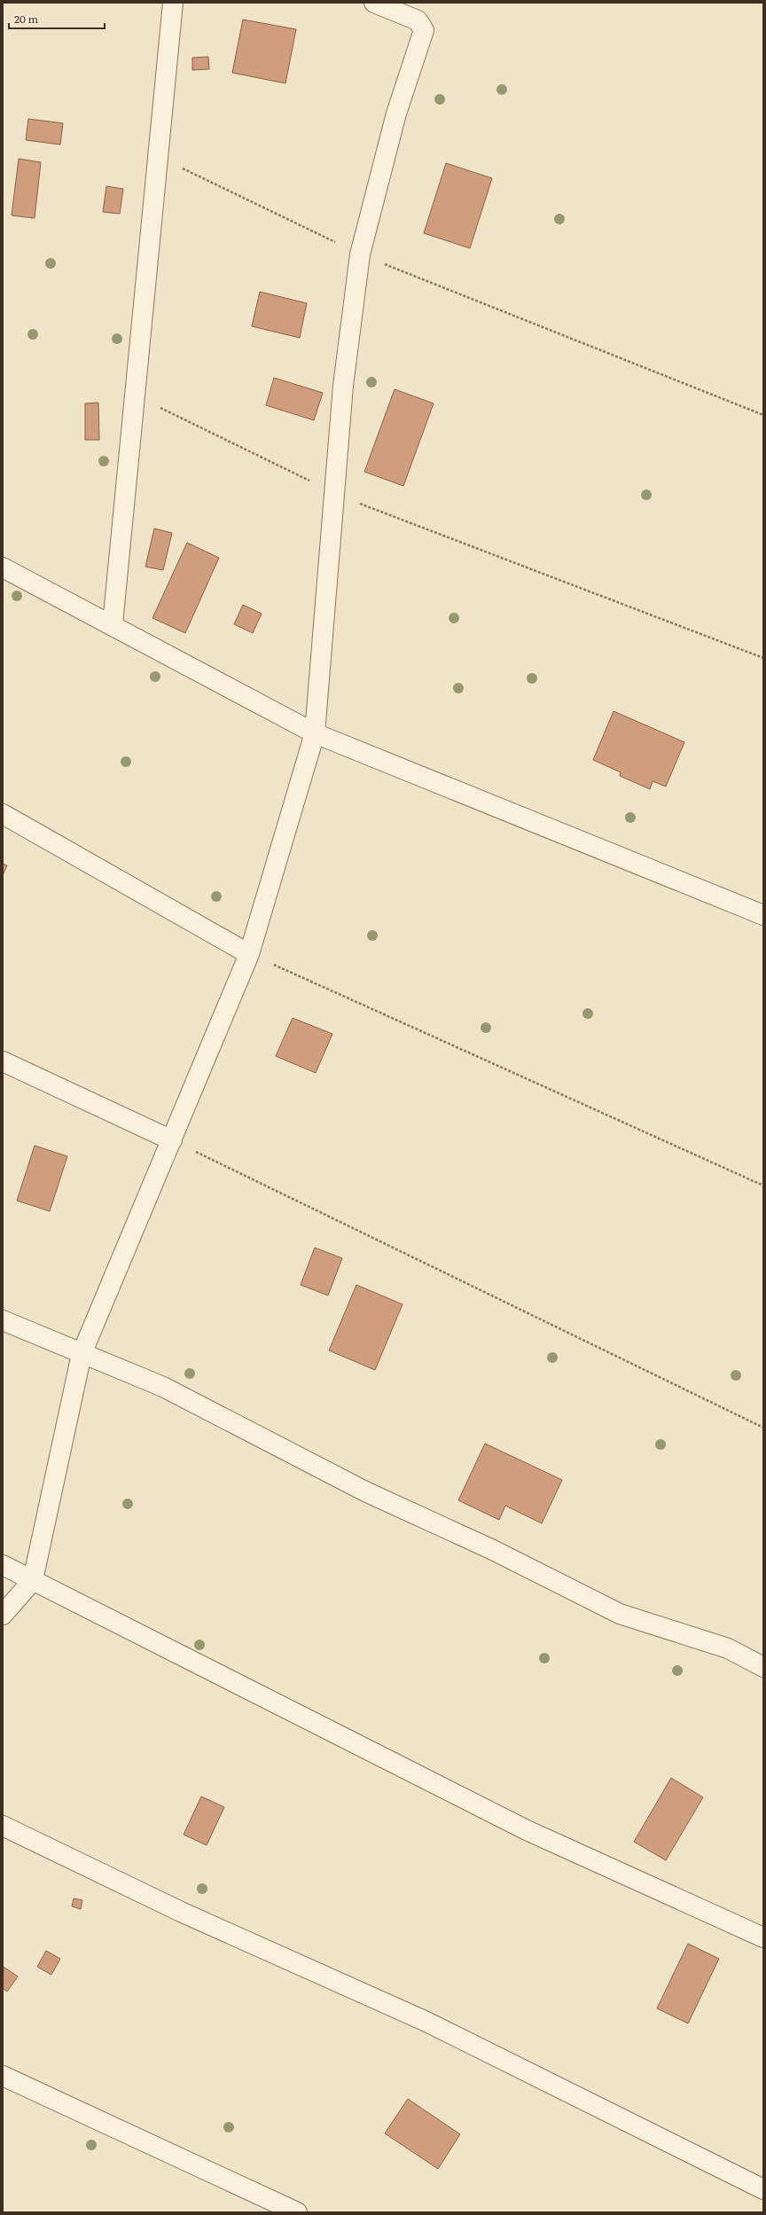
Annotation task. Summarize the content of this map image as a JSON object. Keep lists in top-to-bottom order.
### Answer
{
  "scale_bar": "20 m"
}
